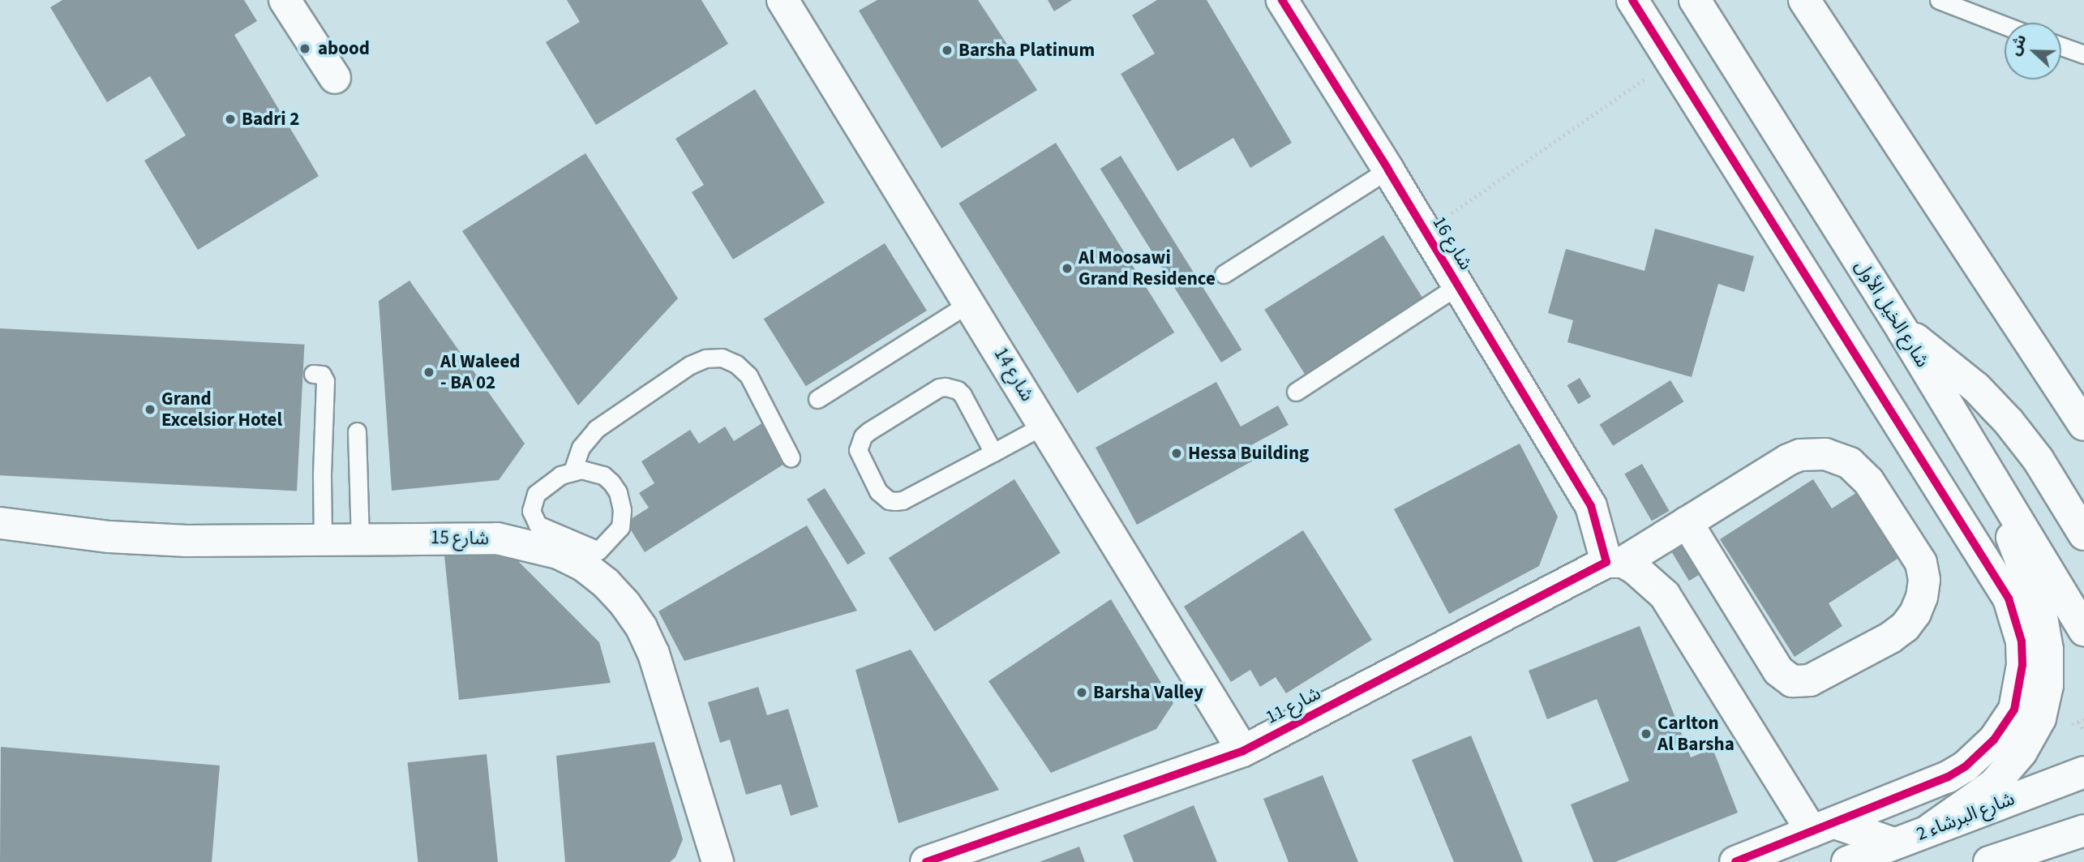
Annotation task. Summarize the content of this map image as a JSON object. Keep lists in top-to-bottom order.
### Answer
{
  "streets": {
    "street": [
      "شارع 16",
      "شارع الخيل الأول",
      "شارع 14",
      "شارع 15",
      "شارع 11",
      "شارع البرشاء 2"
    ]
  },
  "crossings": [
    ["شارع 16", "شارع 11"],
    ["شارع 14", "شارع 11"]
  ],
  "places": [
    "abood",
    "Barsha Platinum",
    "Badri 2",
    "Al Moosawi Grand Residence",
    "Al Waleed - BA 02",
    "Grand Excelsior Hotel",
    "Hessa Building",
    "Barsha Valley",
    "Carlton Al Barsha"
  ],
  "north": "left"
}
